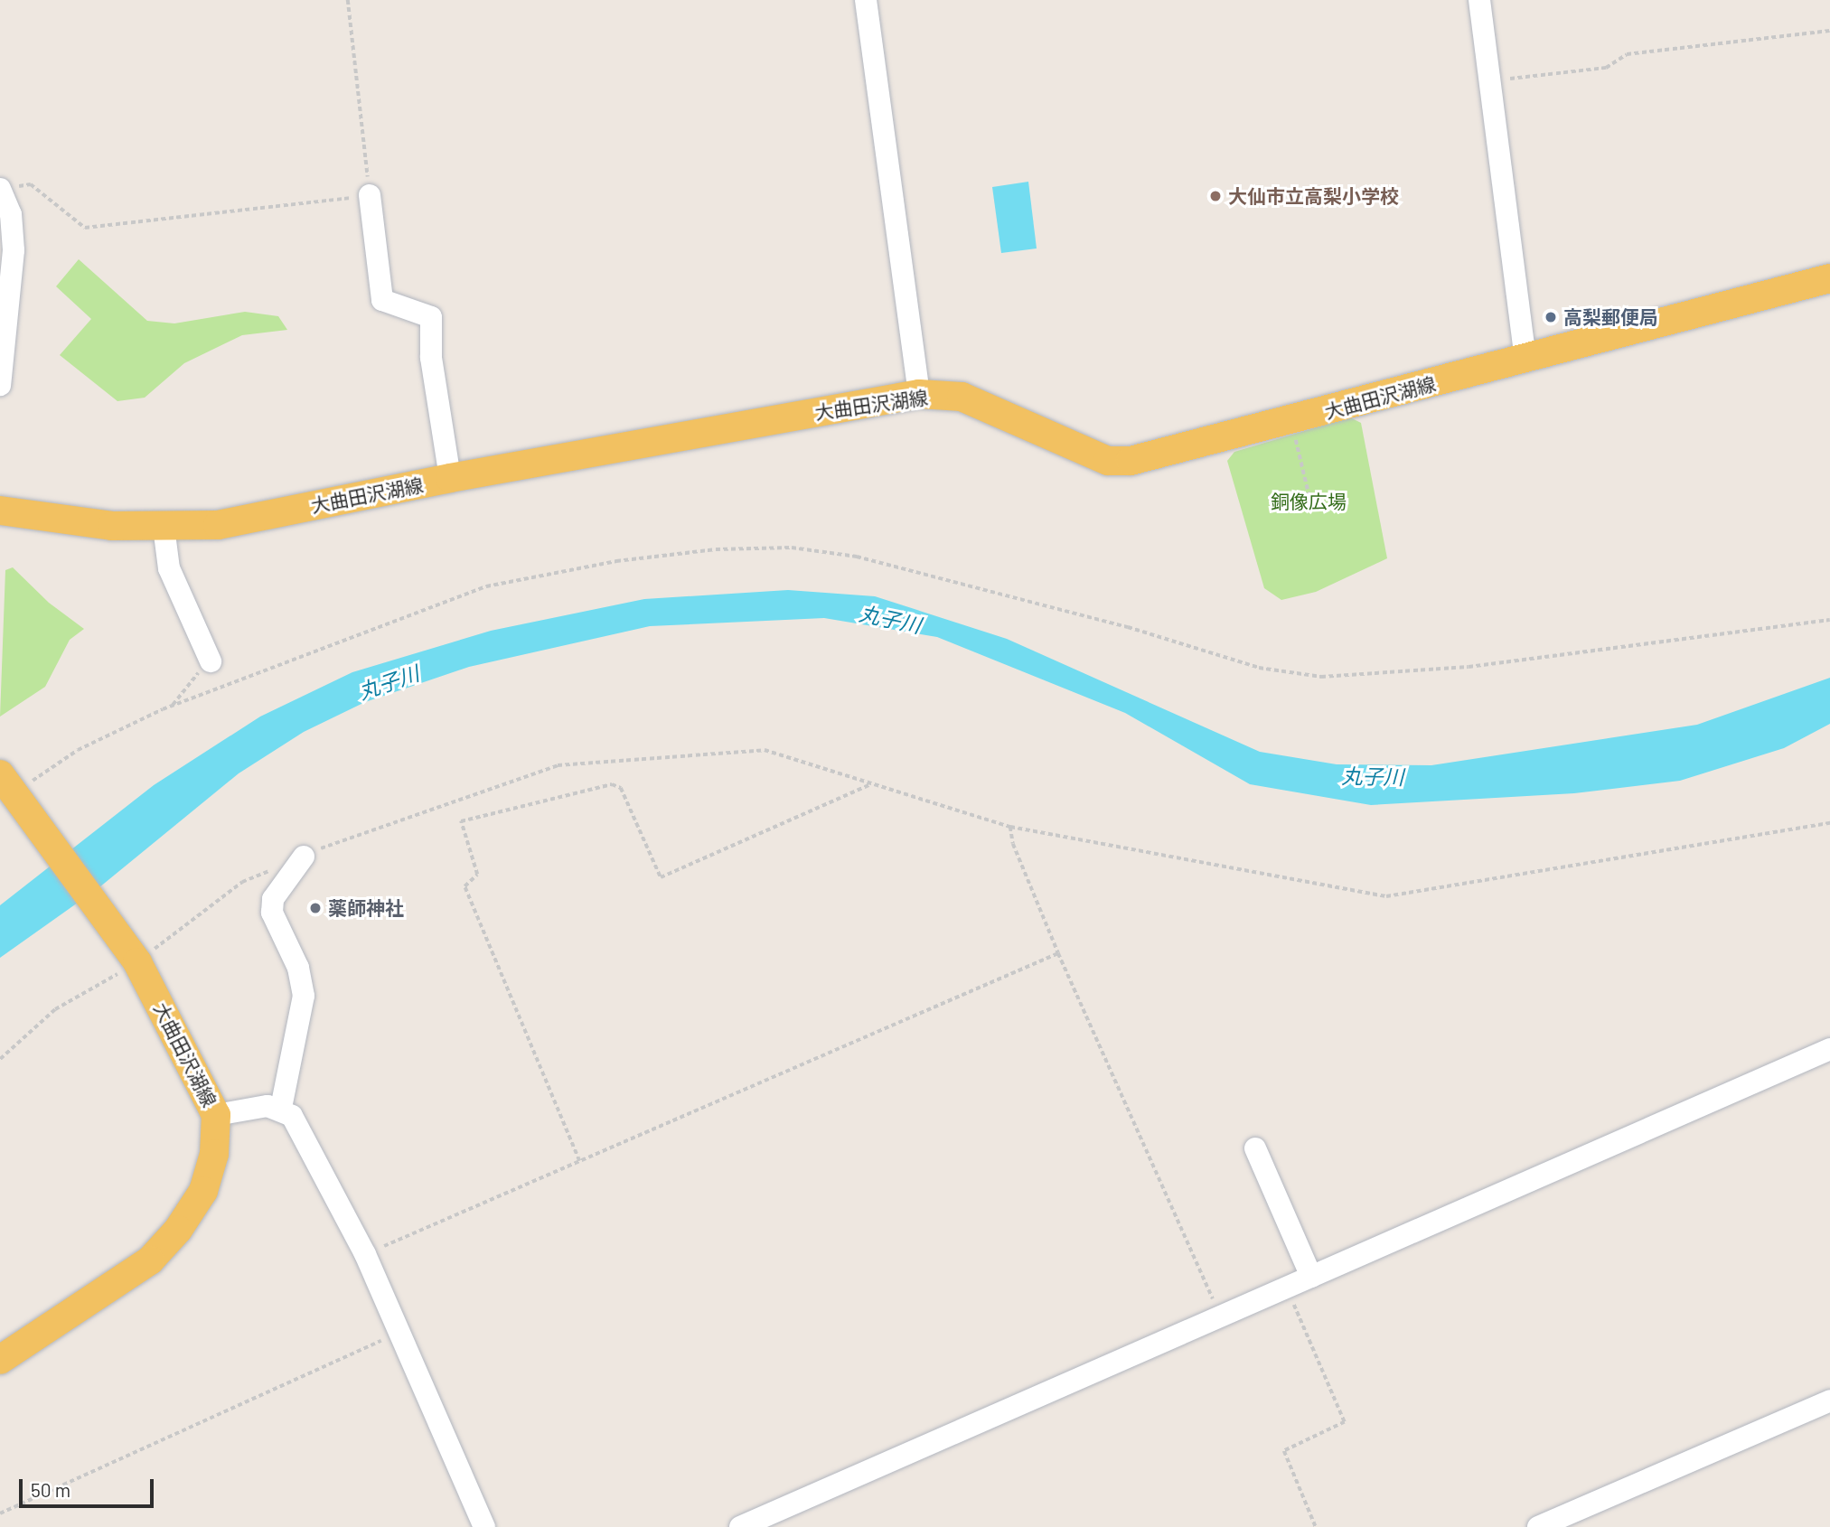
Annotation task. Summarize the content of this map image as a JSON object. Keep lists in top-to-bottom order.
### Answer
{
  "streets": {
    "main road": ["大曲田沢湖線"]
  },
  "water": ["丸子川"],
  "parks": ["銅像広場"],
  "places": ["大仙市立高梨小学校", "高梨郵便局", "薬師神社"],
  "scale_bar": "50 m"
}
